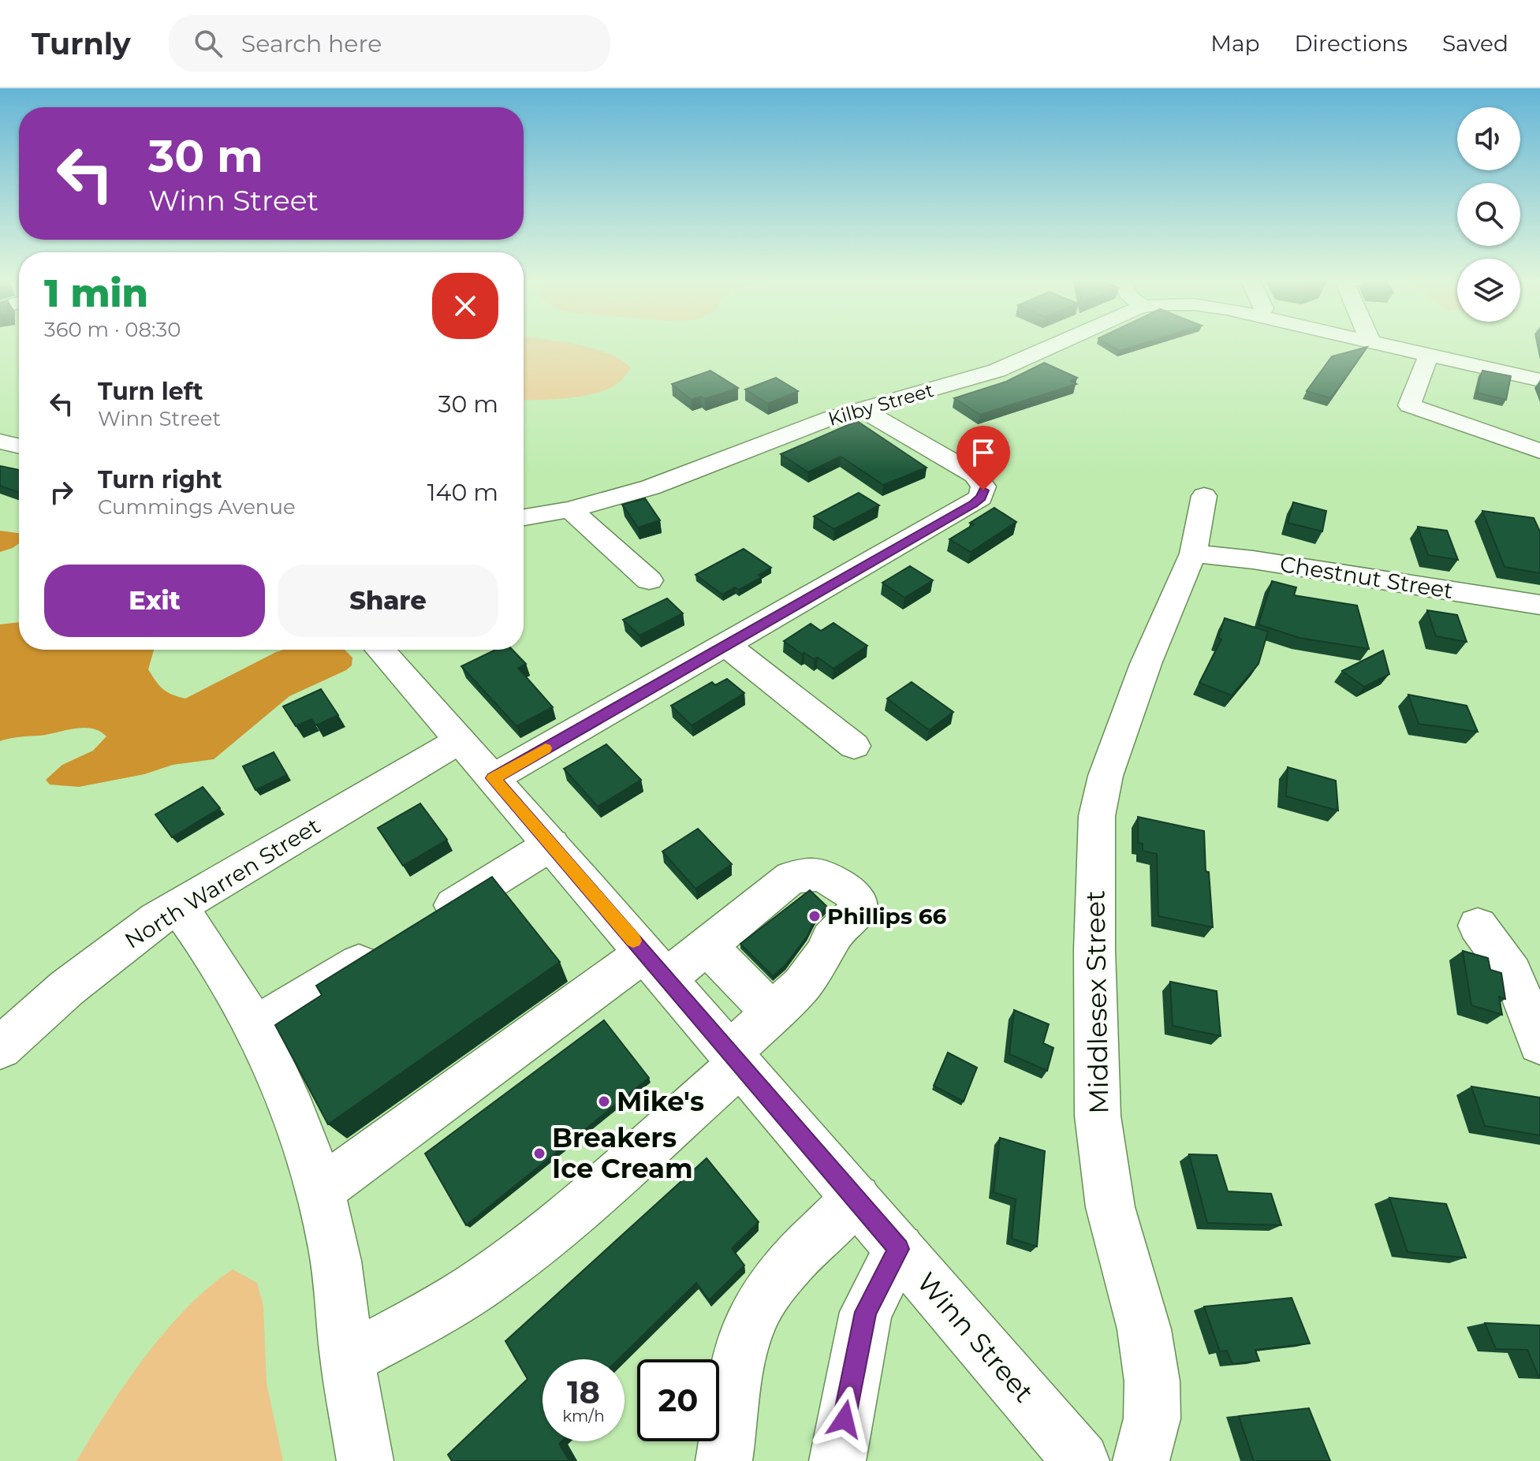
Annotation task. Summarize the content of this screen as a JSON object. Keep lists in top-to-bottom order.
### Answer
{
  "streets": {
    "street": [
      "Kilby Street",
      "Chestnut Street",
      "North Warren Street",
      "Middlesex Street",
      "Winn Street"
    ]
  },
  "crossings": [
    ["Chestnut Street", "Middlesex Street"],
    ["North Warren Street", "Winn Street"]
  ],
  "places": ["Phillips 66", "Mike's", "Breakers Ice Cream"],
  "page": {
    "header": "Turnly",
    "search": "Search here",
    "nav": ["Map", "Directions", "Saved"],
    "turn": ["30 m", "Winn Street"],
    "heading": ["1 min", "360 m · 08:30"],
    "list": [
      {
        "name": "Turn left",
        "note": "Winn Street",
        "value": "30 m"
      },
      {
        "name": "Turn right",
        "note": "Cummings Avenue",
        "value": "140 m"
      }
    ],
    "buttons": ["Exit", "Share"],
    "speed": "18 km/h",
    "limit": "20"
  }
}
